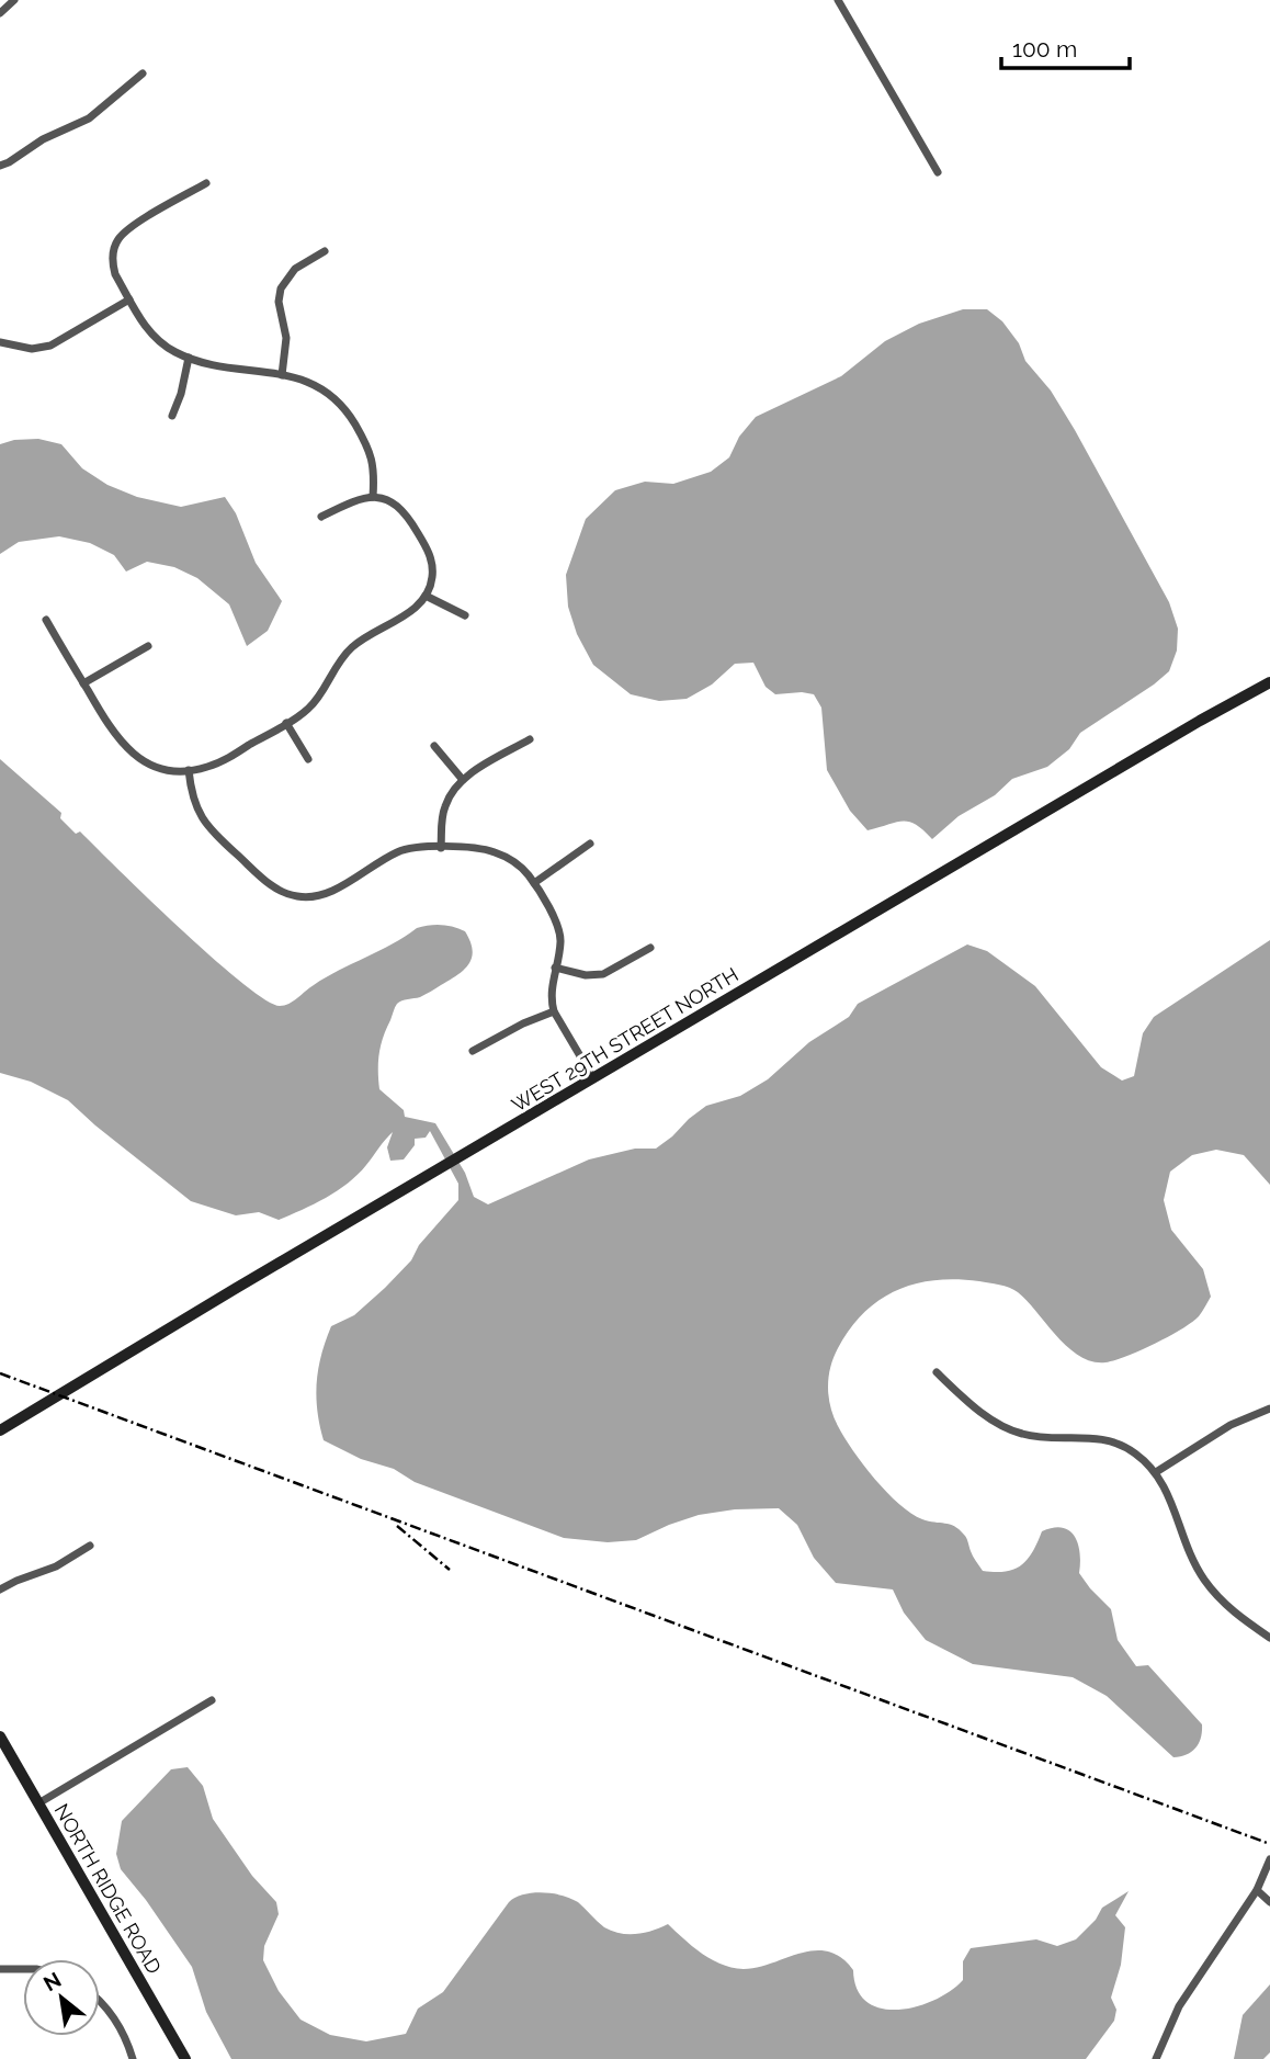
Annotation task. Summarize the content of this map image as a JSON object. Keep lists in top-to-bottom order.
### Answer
{
  "streets": {
    "main road": ["WEST 29TH STREET NORTH", "NORTH RIDGE ROAD"]
  },
  "scale_bar": "100 m",
  "north": "top left"
}
